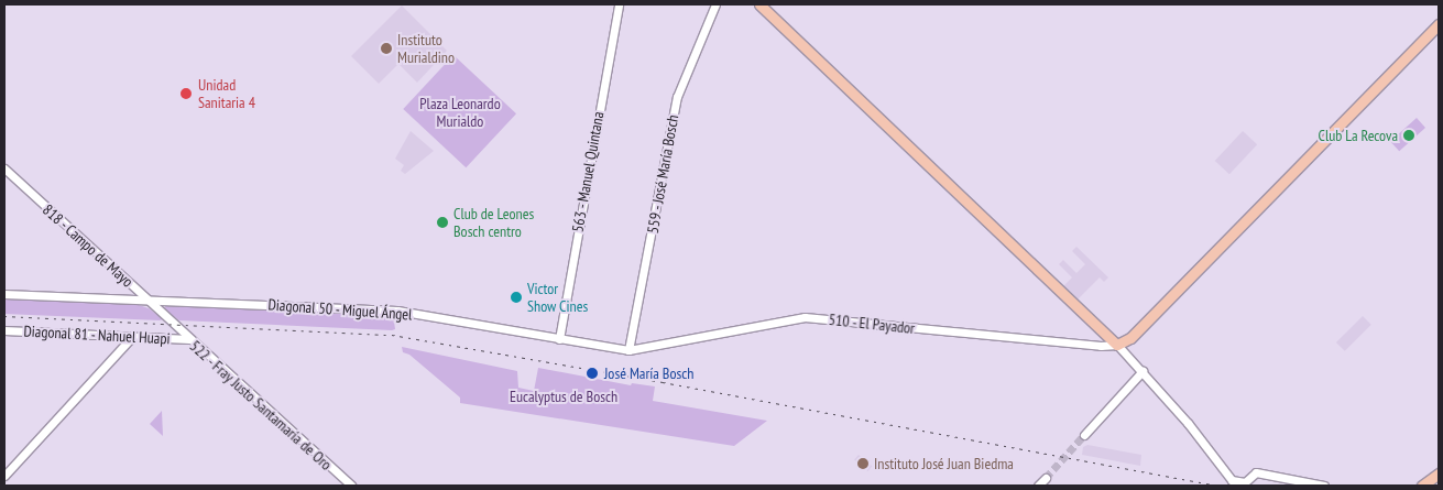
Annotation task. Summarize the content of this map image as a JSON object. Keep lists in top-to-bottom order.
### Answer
{
  "streets": {
    "street": [
      "563 - Manuel Quintana",
      "559 - José María Bosch",
      "818 - Campo de Mayo",
      "Diagonal 50 - Miguel Ángel",
      "510 - El Payador",
      "Diagonal 81 - Nahuel Huapi",
      "522 - Fray Justo Santamaría de Oro"
    ]
  },
  "crossings": [
    ["563 - Manuel Quintana", "Diagonal 50 - Miguel Ángel"],
    ["559 - José María Bosch", "Diagonal 50 - Miguel Ángel"],
    ["559 - José María Bosch", "510 - El Payador"],
    ["818 - Campo de Mayo", "Diagonal 50 - Miguel Ángel"],
    ["818 - Campo de Mayo", "522 - Fray Justo Santamaría de Oro"],
    ["Diagonal 50 - Miguel Ángel", "510 - El Payador"],
    ["Diagonal 81 - Nahuel Huapi", "522 - Fray Justo Santamaría de Oro"]
  ],
  "parks": ["Plaza Leonardo Murialdo", "Eucalyptus de Bosch"],
  "places": [
    "Instituto Murialdino",
    "Unidad Sanitaria 4",
    "Club La Recova",
    "Club de Leones Bosch centro",
    "Victor Show Cines",
    "José María Bosch",
    "Instituto José Juan Biedma"
  ]
}
